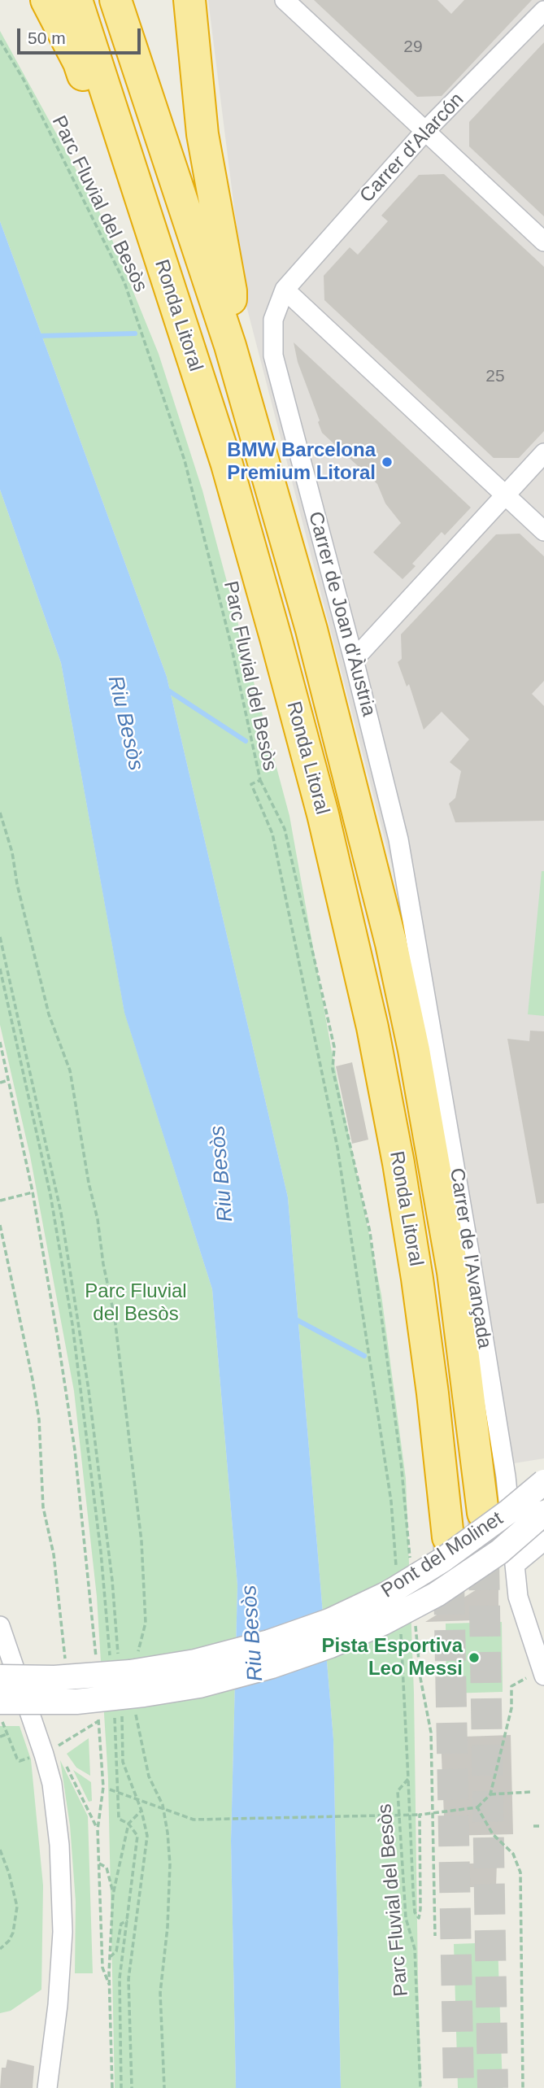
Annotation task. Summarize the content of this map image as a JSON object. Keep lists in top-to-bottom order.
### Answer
{
  "streets": {
    "highway": ["Ronda Litoral"],
    "street": [
      "Carrer d'Alarcón",
      "Carrer de Joan d'Àustria",
      "Carrer de l'Avançada",
      "Pont del Molinet"
    ],
    "path": ["Parc Fluvial del Besòs"]
  },
  "crossings": [
    ["Carrer d'Alarcón", "Carrer de Joan d'Àustria"],
    ["Carrer de Joan d'Àustria", "Carrer de l'Avançada"]
  ],
  "water": ["Riu Besòs"],
  "parks": ["Parc Fluvial del Besòs"],
  "places": ["BMW Barcelona Premium Litoral", "Pista Esportiva Leo Messi"],
  "house_numbers": ["29", "25"],
  "scale_bar": "50 m"
}
